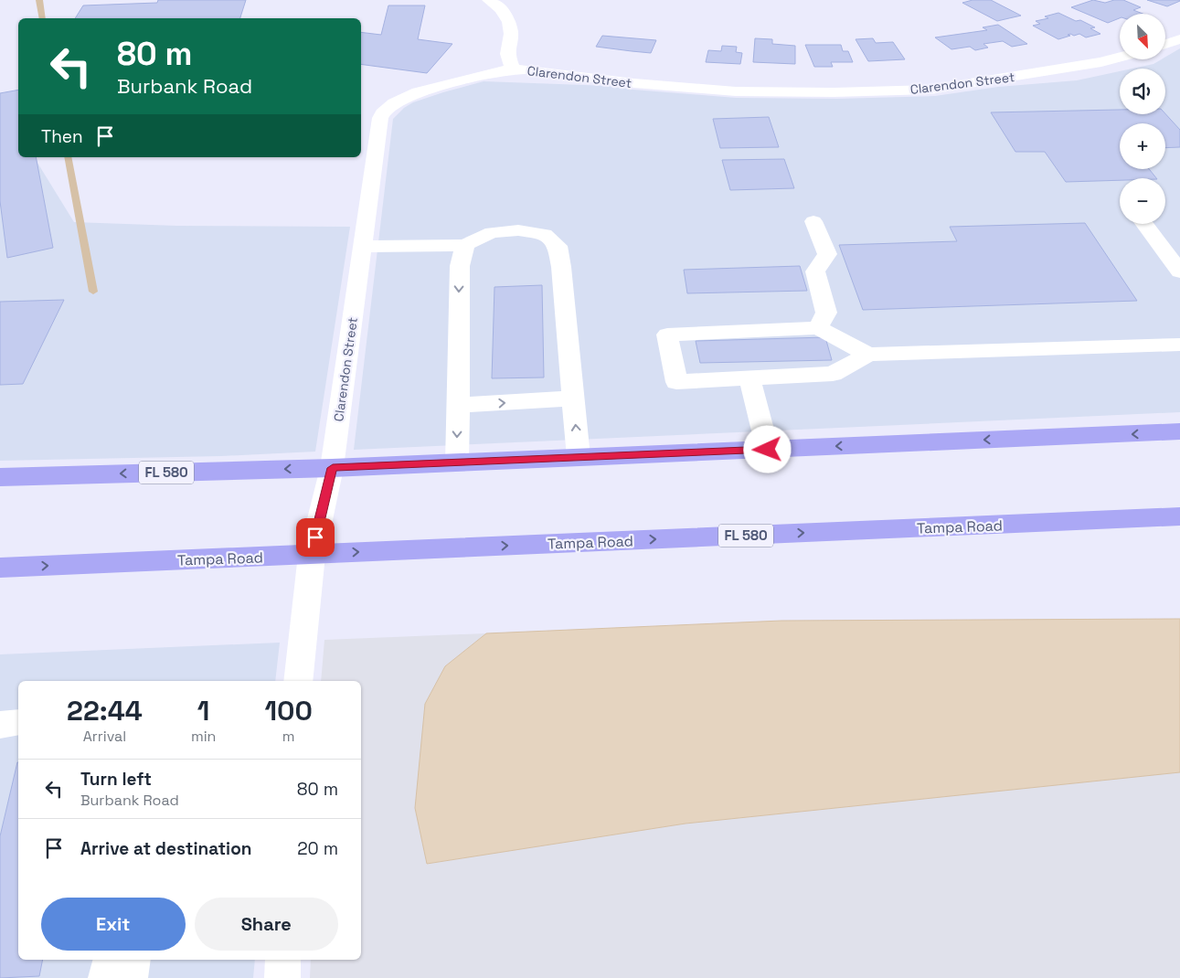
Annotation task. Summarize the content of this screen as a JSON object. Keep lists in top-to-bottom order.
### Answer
{
  "streets": {
    "main road": ["FL 580", "Tampa Road"],
    "street": ["Clarendon Street"]
  },
  "crossings": [
    ["Clarendon Street", "FL 580"],
    ["Clarendon Street", "Tampa Road"]
  ],
  "north": "bottom right",
  "page": {
    "map_buttons": ["+", "−"],
    "turn": ["80 m", "Burbank Road"],
    "then": "Then",
    "eta": [
      "22:44",
      "Arrival",
      "1",
      "min",
      "100",
      "m"
    ],
    "list": [
      {
        "name": "Turn left",
        "note": "Burbank Road",
        "value": "80 m"
      },
      {
        "name": "Arrive at destination",
        "value": "20 m"
      }
    ],
    "buttons": ["Exit", "Share"]
  }
}
